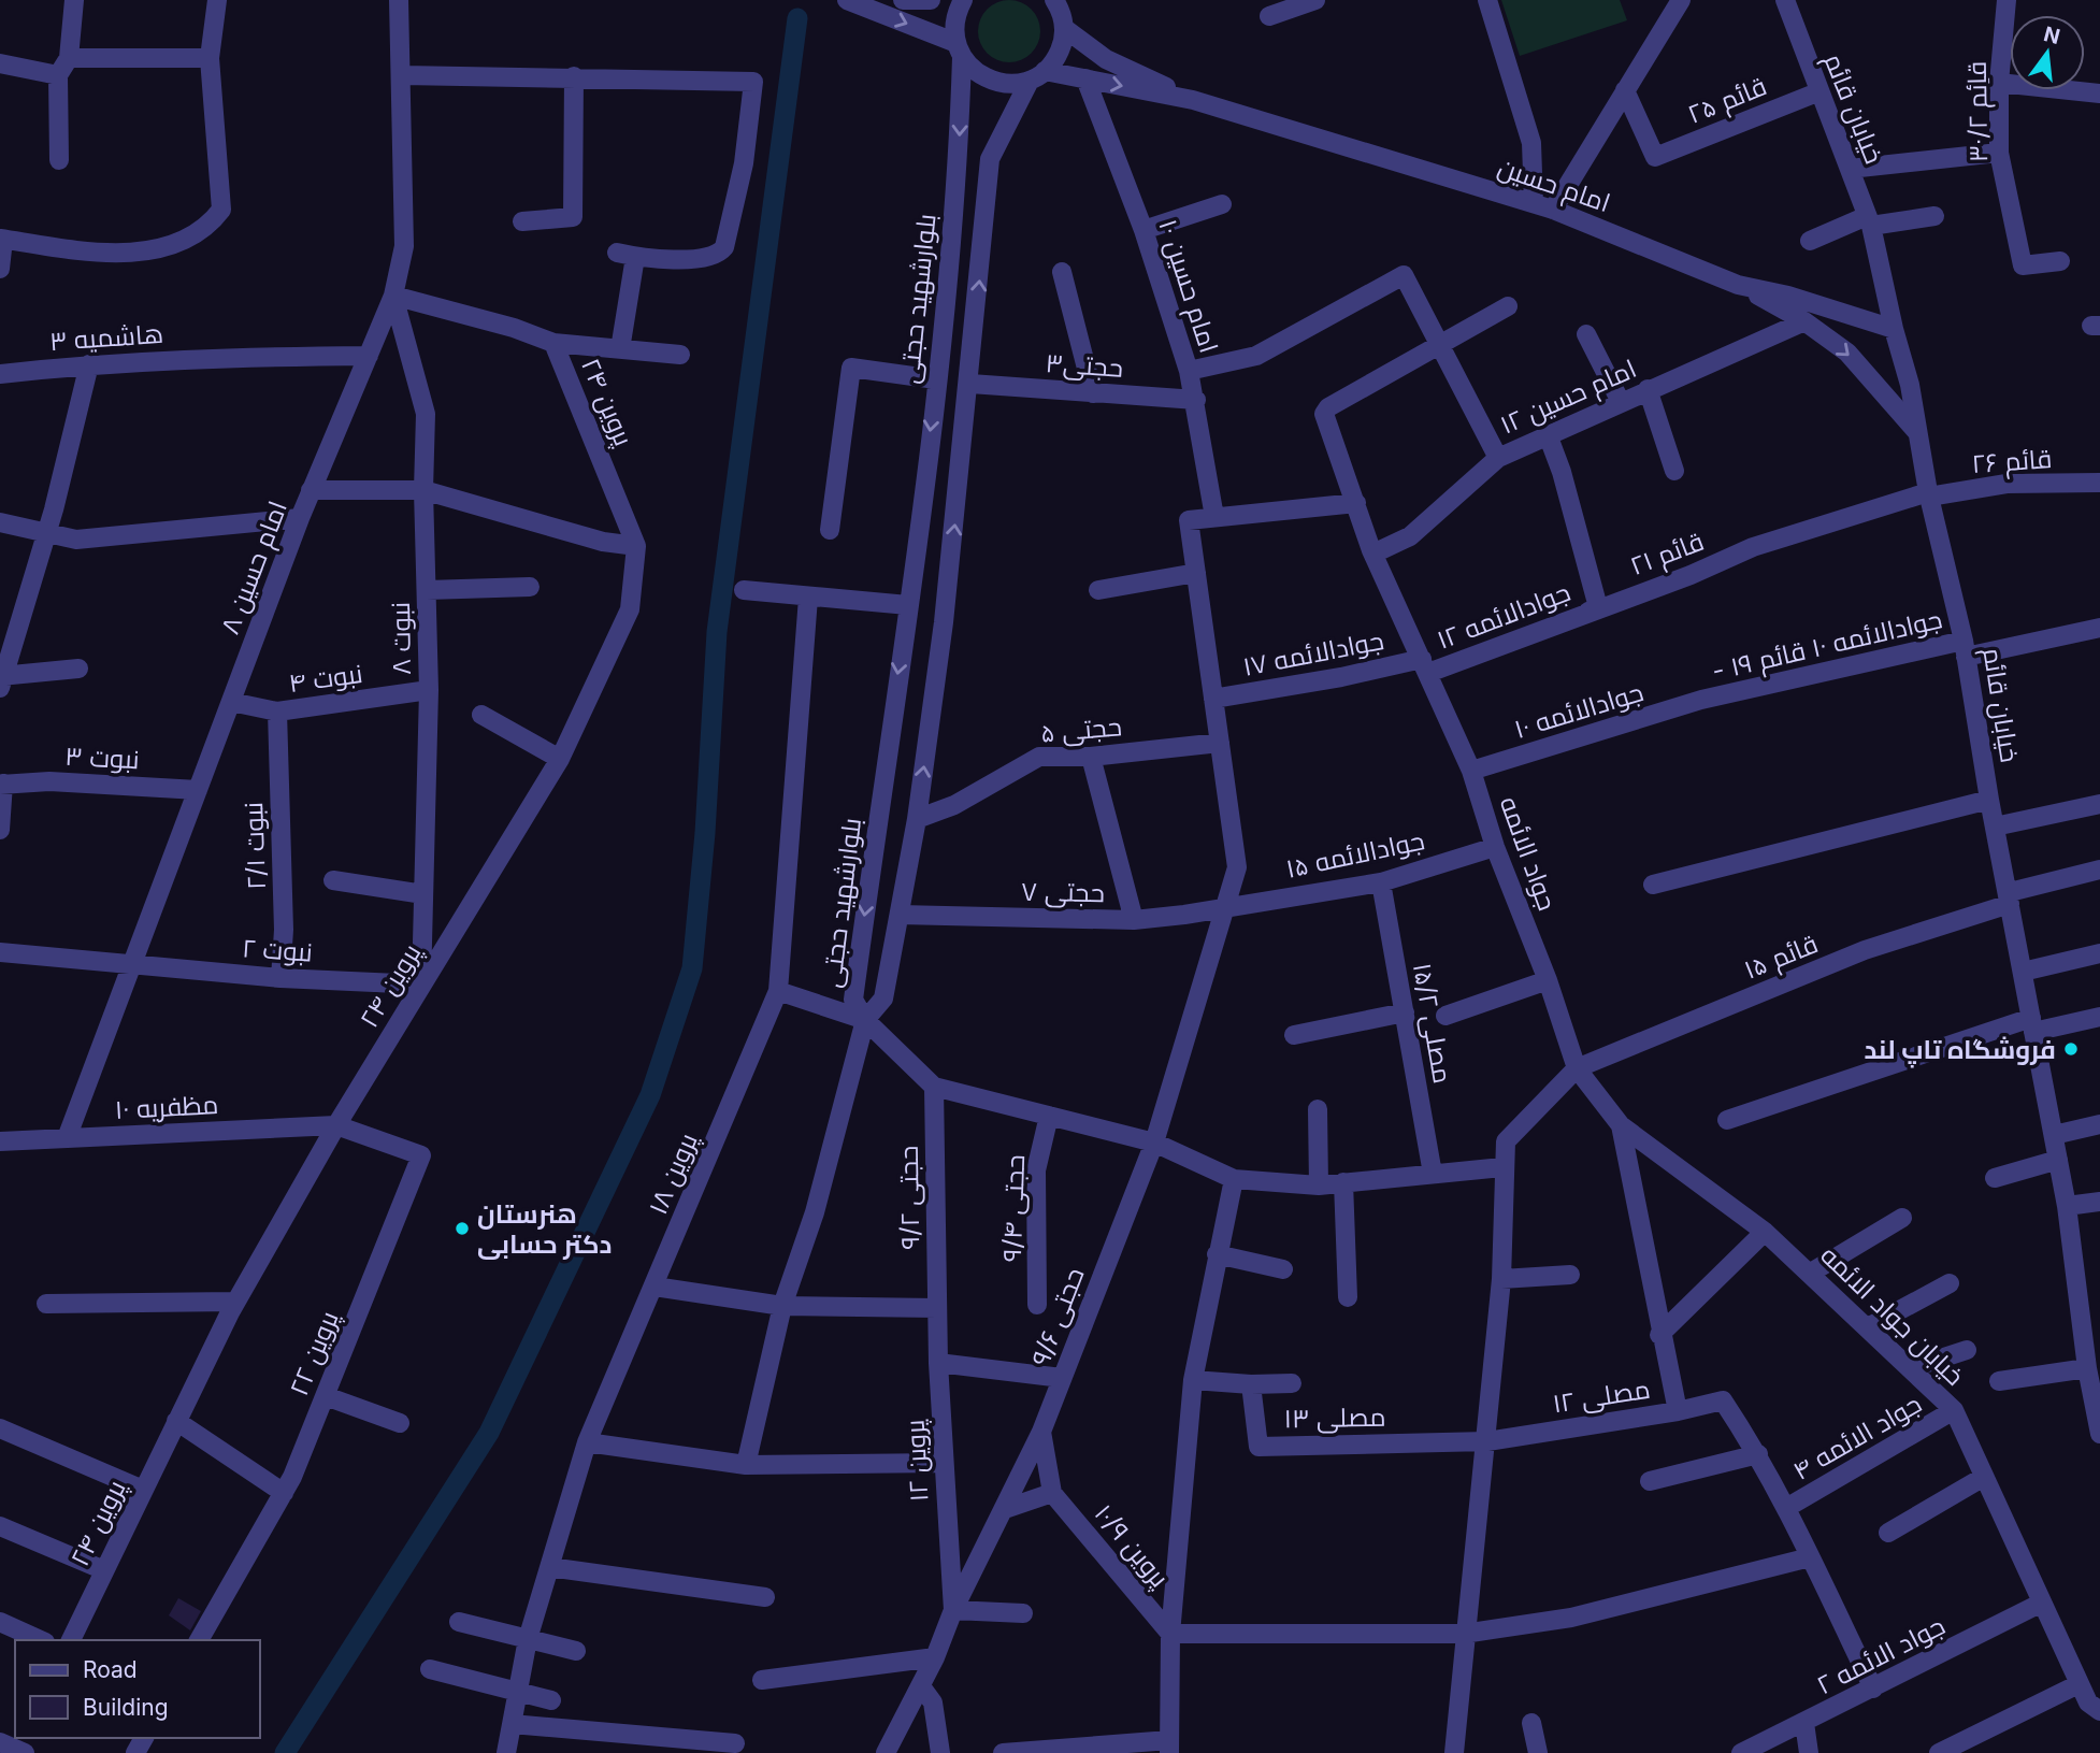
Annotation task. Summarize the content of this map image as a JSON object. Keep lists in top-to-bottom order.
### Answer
{
  "streets": {
    "street": [
      "قائم ۲۵",
      "خیابان قائم",
      "قاِئم ۳۰/۲",
      "امام حسین",
      "۱۰ امام حسین",
      "بلوارشهید حجتی",
      "هاشمیه ۳",
      "حجتی۳",
      "امام حسین ۱۲",
      "پروین ۲۴",
      "قائم ۲۶",
      "قائم ۲۱",
      "امام حسین ۸",
      "نبوت ۸",
      "- جوادالائمه ۱۰ قائم ۱۹",
      "جوادالائمه ۱۷",
      "نبوت ۴",
      "جوادالائمه ۱۰",
      "حجتی ۵",
      "نبوت ۳",
      "نبوت ۲/۱",
      "جواد الائمه",
      "جوادالائمه ۱۵",
      "حجتی ۷",
      "نبوت ۲",
      "قائم ۱۵",
      "مصلی ۱۵/۲",
      "مظفریه ۱۰",
      "پروین ۱۸",
      "حجتی ۹/۲",
      "حجتی ۹/۴",
      "خیابان جواد الائمه",
      "حجتی ۹/۶",
      "پروین ۲۲",
      "مصلی ۱۲",
      "مصلی ۱۳",
      "جواد الائمه ۴",
      "پروین ۱۲",
      "پروین ۱۰/۹",
      "جواد الائمه ۲"
    ]
  },
  "crossings": [
    ["قائم ۲۵", "خیابان قائم"],
    ["خیابان قائم", "امام حسین"],
    ["خیابان قائم", "قائم ۲۶"],
    ["خیابان قائم", "قائم ۲۱"],
    ["خیابان قائم", "- جوادالائمه ۱۰ قائم ۱۹"],
    ["خیابان قائم", "قائم ۱۵"],
    ["امام حسین", "۱۰ امام حسین"],
    ["امام حسین", "بلوارشهید حجتی"],
    ["۱۰ امام حسین", "حجتی۳"],
    ["۱۰ امام حسین", "حجتی ۹/۶"],
    ["بلوارشهید حجتی", "حجتی۳"],
    ["بلوارشهید حجتی", "حجتی ۵"],
    ["بلوارشهید حجتی", "حجتی ۷"],
    ["هاشمیه ۳", "امام حسین ۸"],
    ["امام حسین ۱۲", "جواد الائمه"],
    ["پروین ۲۴", "نبوت ۸"],
    ["پروین ۲۴", "نبوت ۲"],
    ["پروین ۲۴", "مظفریه ۱۰"],
    ["پروین ۲۴", "پروین ۲۲"],
    ["قائم ۲۶", "قائم ۲۱"],
    ["قائم ۲۱", "جوادالائمه ۱۷"],
    ["قائم ۲۱", "جواد الائمه"],
    ["امام حسین ۸", "نبوت ۸"],
    ["امام حسین ۸", "نبوت ۴"],
    ["امام حسین ۸", "نبوت ۳"],
    ["امام حسین ۸", "نبوت ۲"],
    ["امام حسین ۸", "مظفریه ۱۰"],
    ["نبوت ۸", "نبوت ۴"],
    ["نبوت ۸", "نبوت ۲"],
    ["- جوادالائمه ۱۰ قائم ۱۹", "جوادالائمه ۱۰"],
    ["جوادالائمه ۱۷", "جواد الائمه"],
    ["جوادالائمه ۱۷", "حجتی ۹/۶"],
    ["نبوت ۴", "نبوت ۲/۱"],
    ["جوادالائمه ۱۰", "جواد الائمه"],
    ["حجتی ۵", "حجتی ۹/۶"],
    ["نبوت ۲/۱", "نبوت ۲"],
    ["جواد الائمه", "جوادالائمه ۱۵"],
    ["جواد الائمه", "قائم ۱۵"],
    ["جواد الائمه", "خیابان جواد الائمه"],
    ["جوادالائمه ۱۵", "حجتی ۷"],
    ["جوادالائمه ۱۵", "مصلی ۱۵/۲"],
    ["جوادالائمه ۱۵", "حجتی ۹/۶"],
    ["حجتی ۷", "حجتی ۹/۶"],
    ["قائم ۱۵", "خیابان جواد الائمه"],
    ["مظفریه ۱۰", "پروین ۲۲"],
    ["حجتی ۹/۲", "پروین ۱۲"],
    ["خیابان جواد الائمه", "جواد الائمه ۴"],
    ["خیابان جواد الائمه", "جواد الائمه ۲"],
    ["حجتی ۹/۶", "پروین ۱۲"],
    ["مصلی ۱۲", "مصلی ۱۳"]
  ],
  "places": ["فروشگاه تاپ لند", "هنرستان دکتر حسابی"],
  "legend": ["Road", "Building"],
  "north": "top"
}
